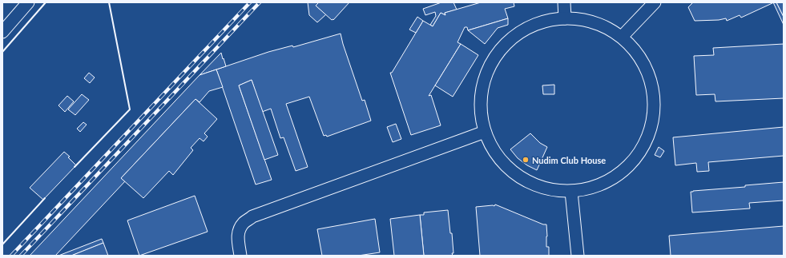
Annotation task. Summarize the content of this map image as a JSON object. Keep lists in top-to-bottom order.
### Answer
{
  "places": ["Nudim Club House"]
}
